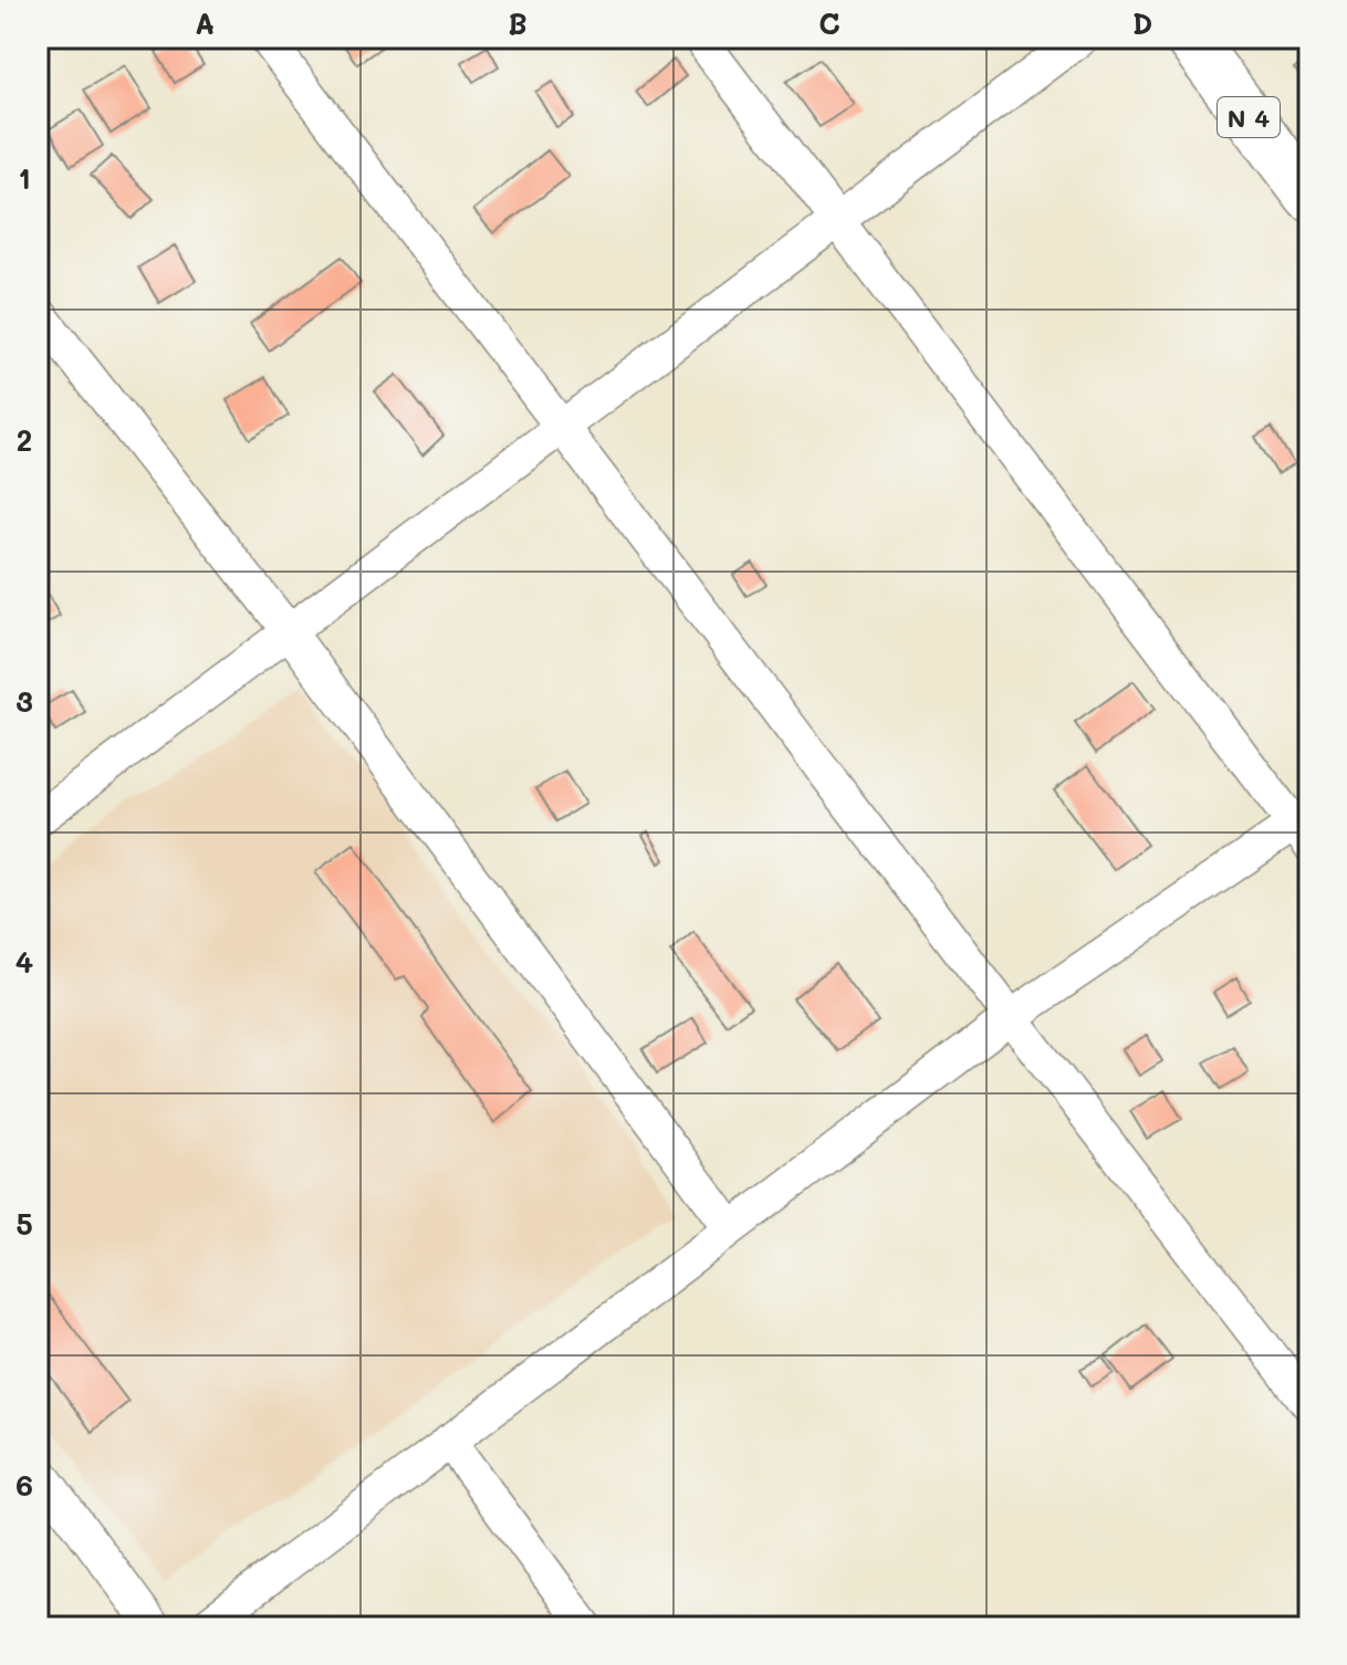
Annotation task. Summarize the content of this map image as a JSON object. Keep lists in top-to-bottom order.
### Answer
{
  "streets": {
    "highway": ["N 4"]
  },
  "grid": {
    "columns": [
      "A",
      "B",
      "C",
      "D"
    ],
    "rows": [
      "1",
      "2",
      "3",
      "4",
      "5",
      "6"
    ]
  }
}
